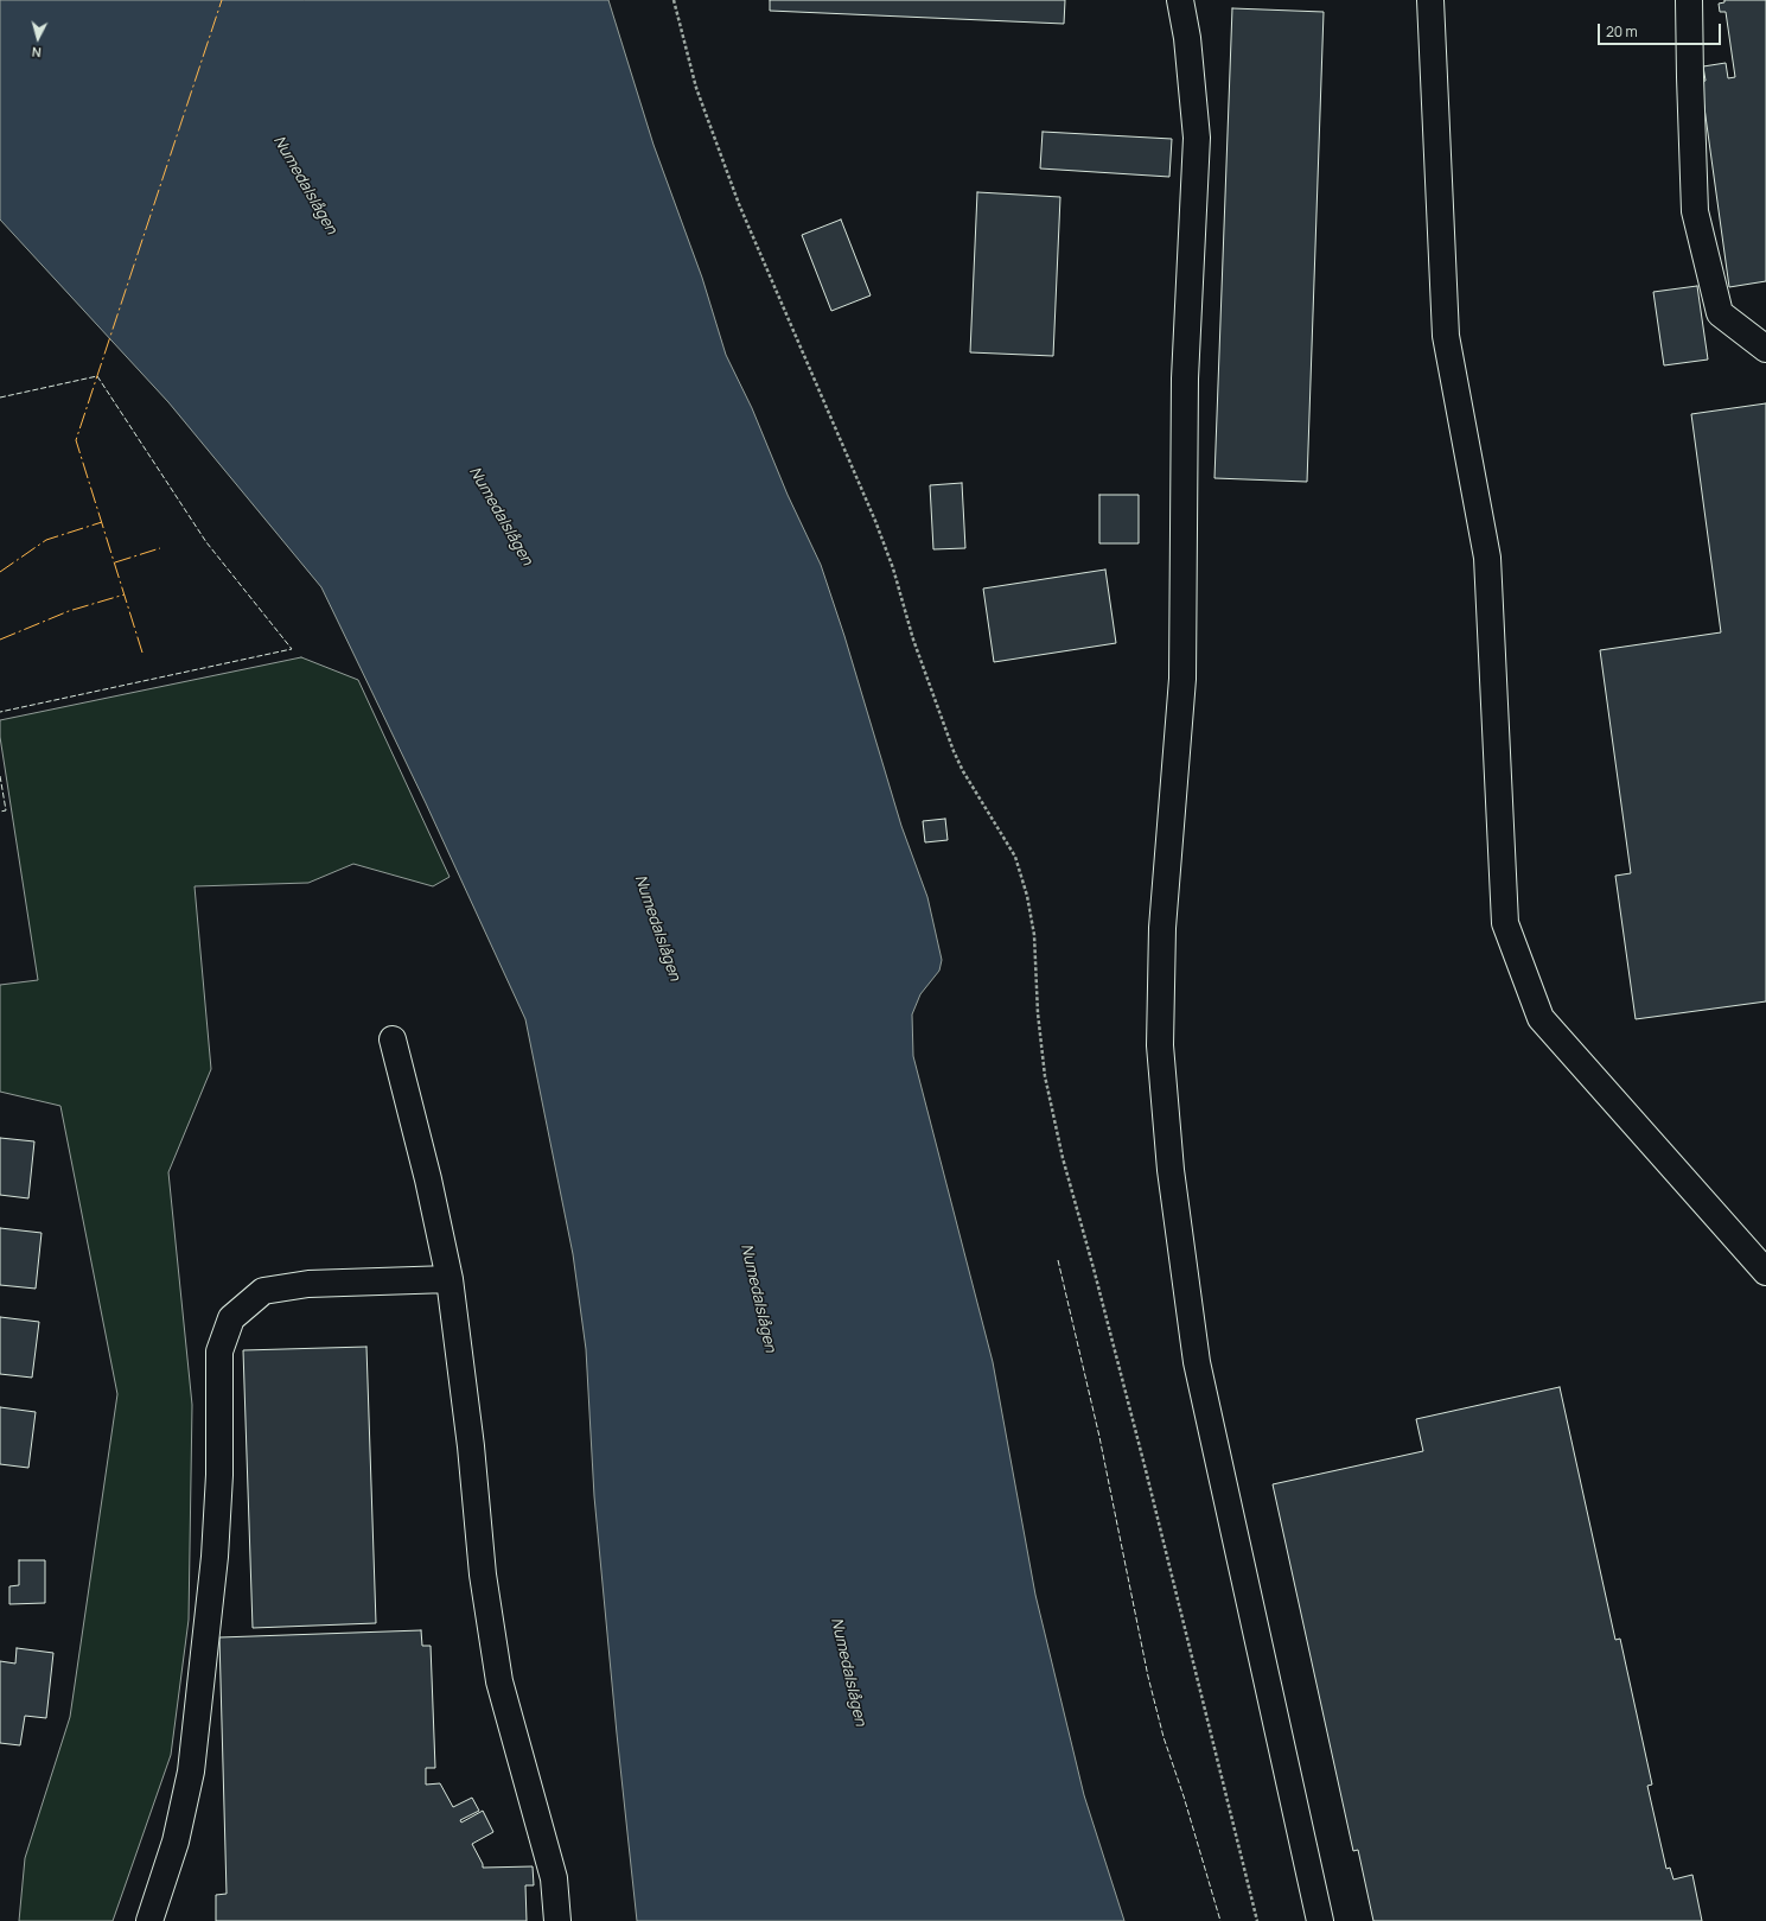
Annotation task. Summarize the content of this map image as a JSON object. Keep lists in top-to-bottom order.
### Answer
{
  "water": ["Numedalslågen"],
  "scale_bar": "20 m",
  "north": "bottom"
}
